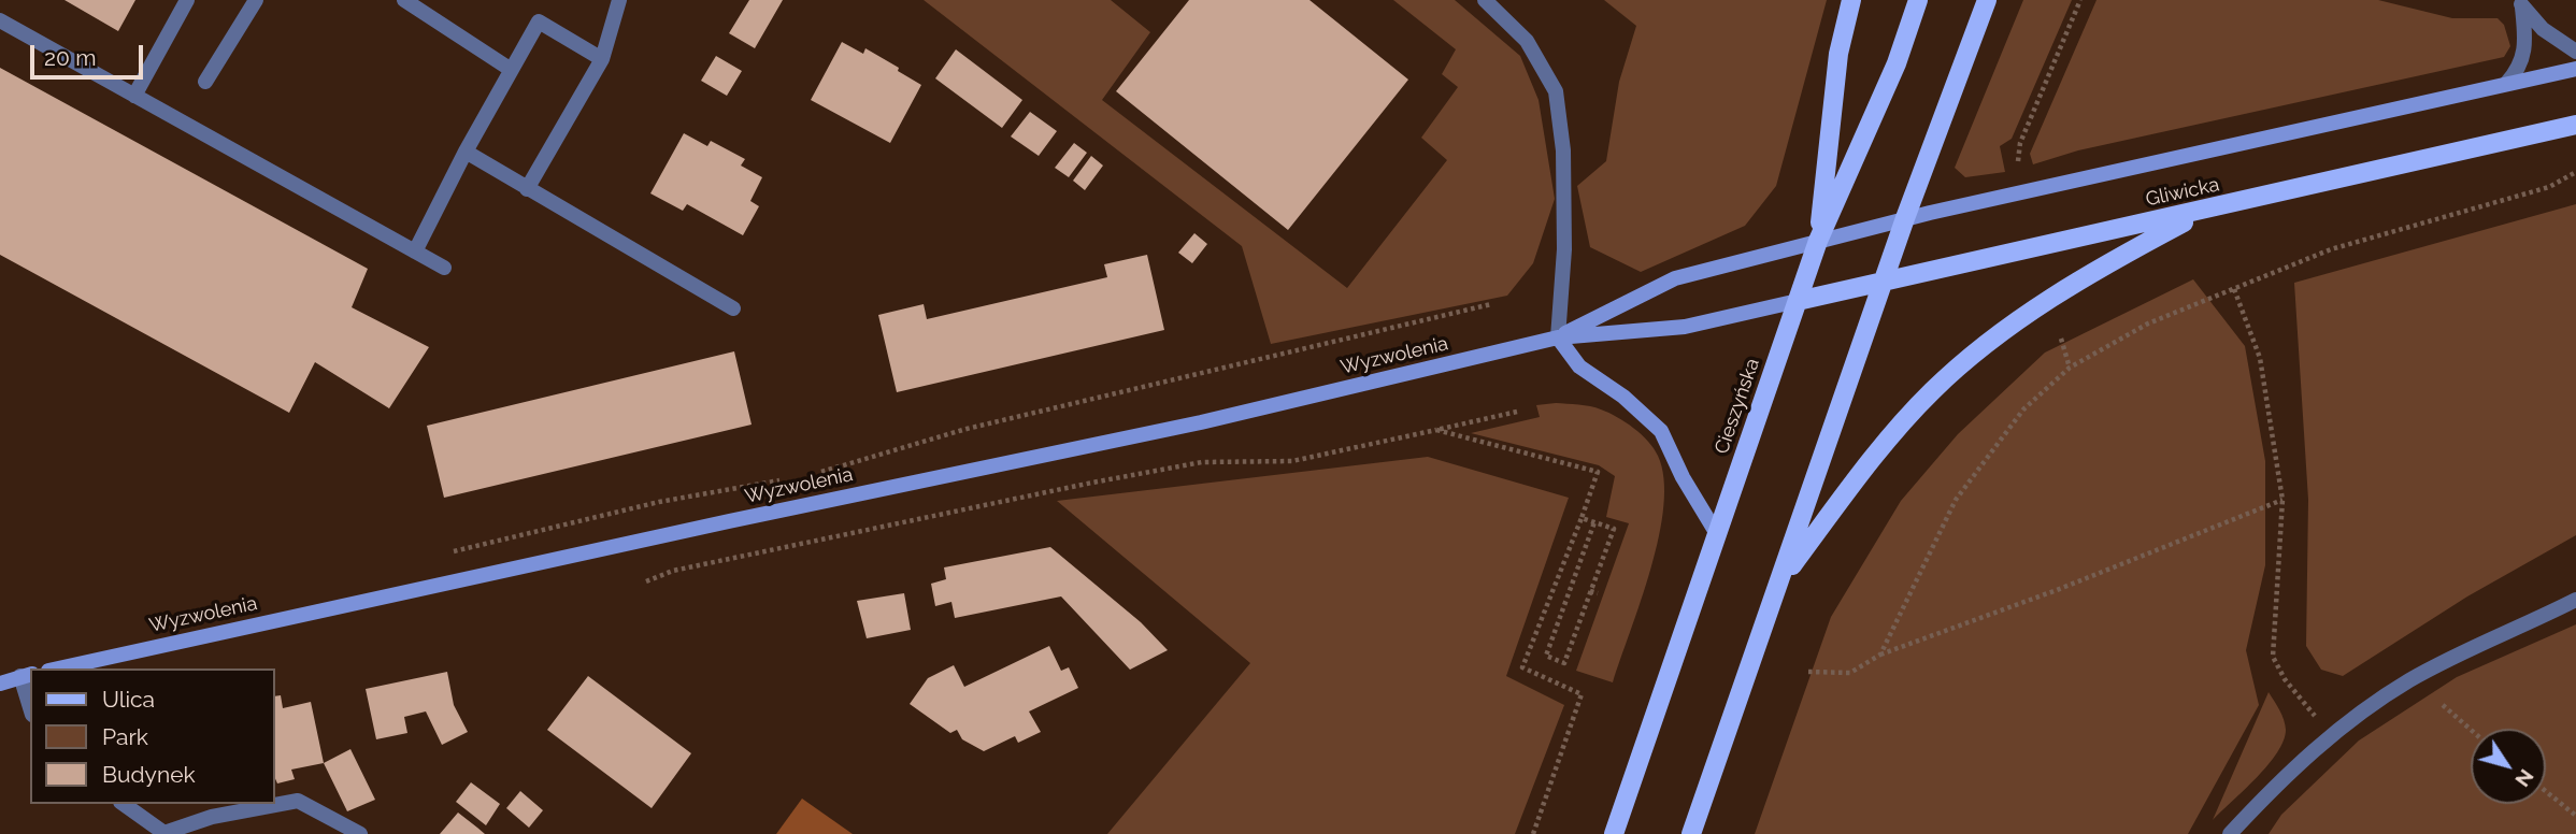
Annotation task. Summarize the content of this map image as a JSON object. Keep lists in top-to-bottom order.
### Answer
{
  "streets": {
    "main road": ["Gliwicka", "Cieszyńska"],
    "street": ["Wyzwolenia"]
  },
  "crossings": [
    ["Gliwicka", "Wyzwolenia"],
    ["Gliwicka", "Cieszyńska"],
    ["Wyzwolenia", "Cieszyńska"]
  ],
  "legend": ["Ulica", "Park", "Budynek"],
  "scale_bar": "20 m",
  "north": "bottom right"
}
